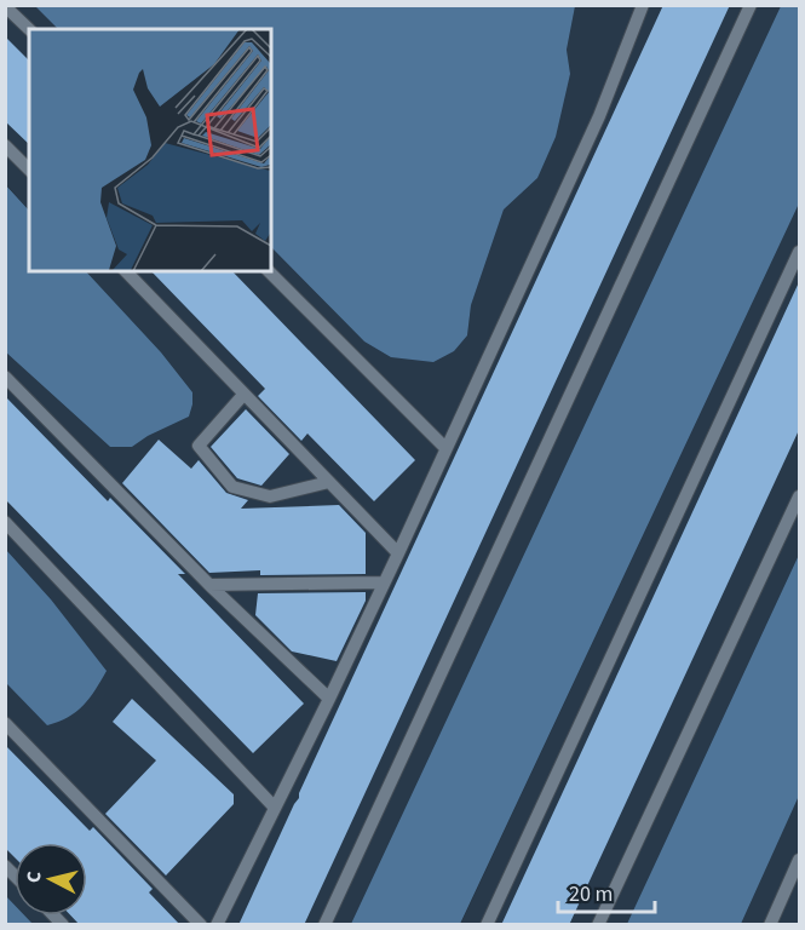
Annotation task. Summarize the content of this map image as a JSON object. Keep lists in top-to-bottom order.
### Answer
{
  "scale_bar": "20 m",
  "north": "left"
}
